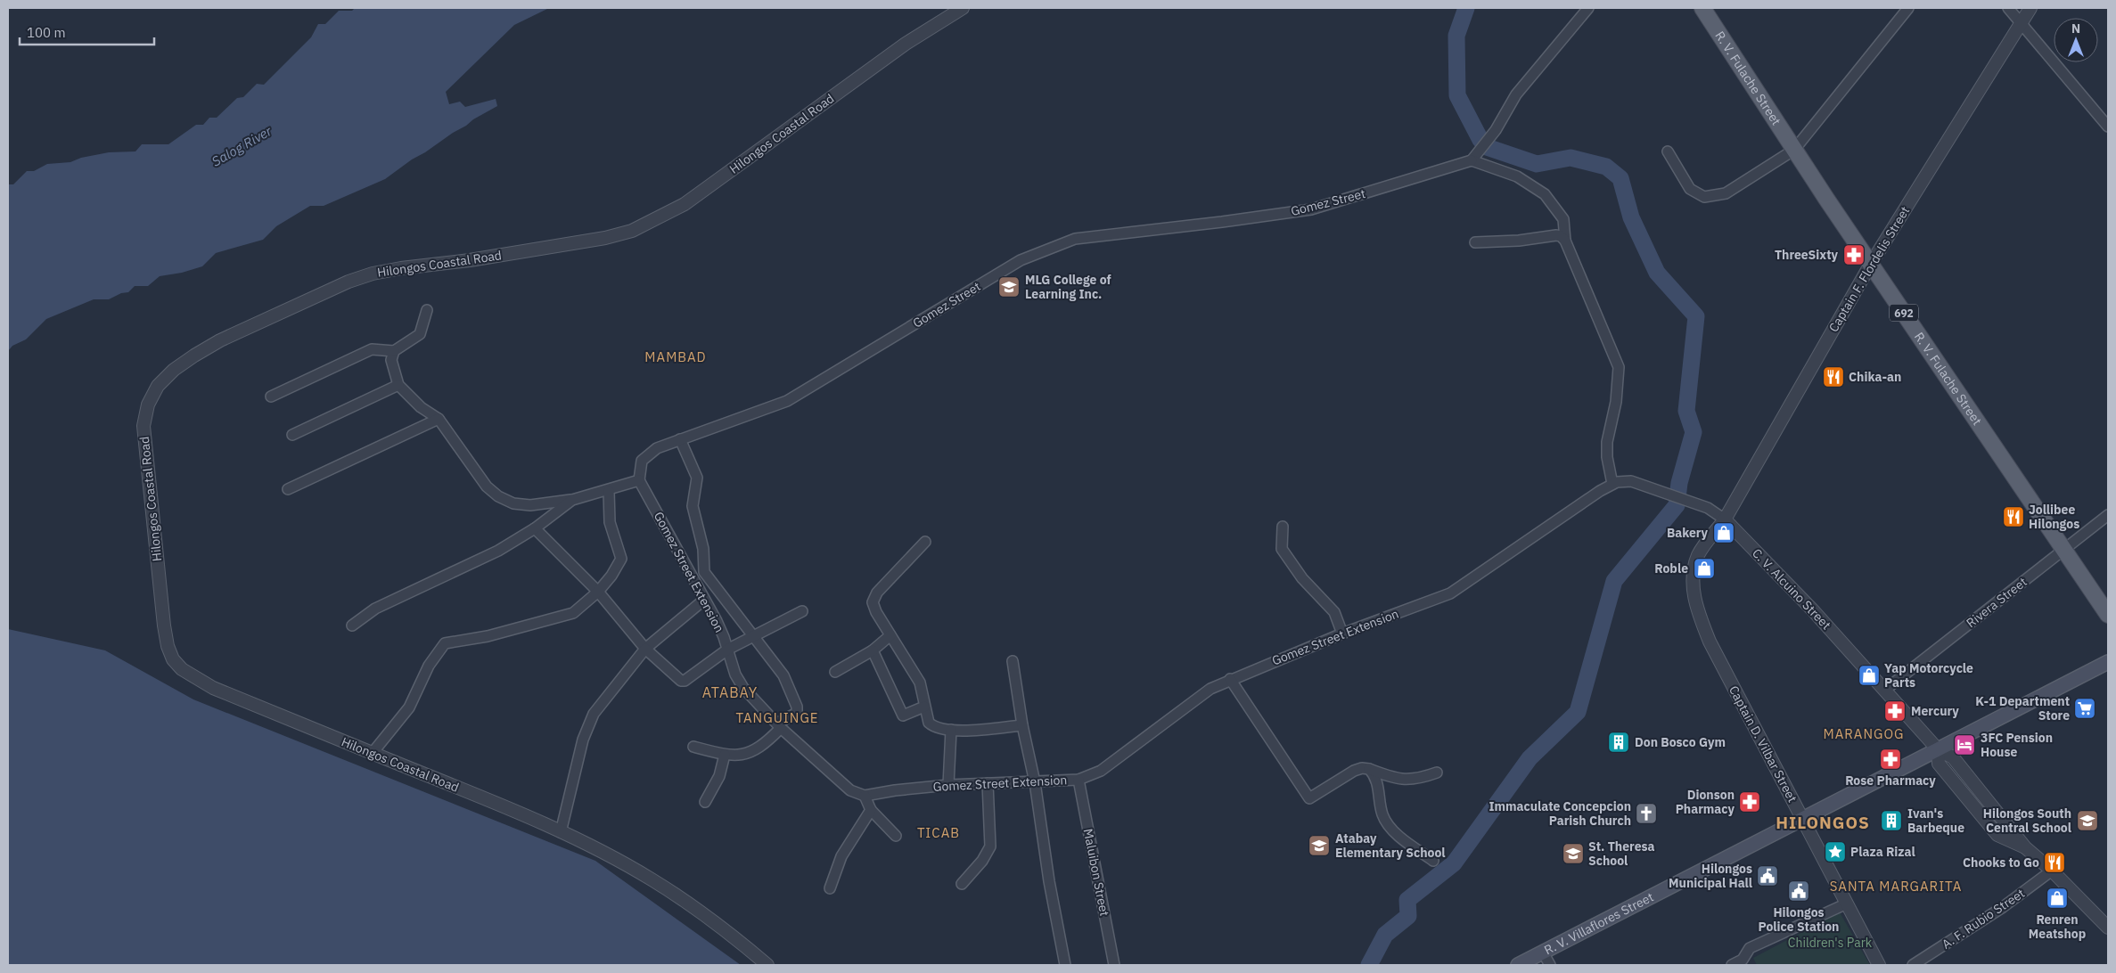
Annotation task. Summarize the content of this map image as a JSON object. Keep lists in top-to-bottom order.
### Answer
{
  "streets": {
    "main road": ["R. V. Fulache Street", "692", "R. V. Villaflores Street"],
    "street": [
      "Hilongos Coastal Road",
      "Gomez Street",
      "Captain F. Flordelis Street",
      "Gomez Street Extension",
      "C. V. Alcuino Street",
      "Rivera Street",
      "Captain D. Vilbar Street",
      "Maluibon Street",
      "A. F. Rubio Street"
    ]
  },
  "crossings": [
    ["R. V. Fulache Street", "Captain F. Flordelis Street"],
    ["R. V. Fulache Street", "Rivera Street"],
    ["Gomez Street", "Gomez Street Extension"],
    ["Captain F. Flordelis Street", "C. V. Alcuino Street"],
    ["Captain F. Flordelis Street", "Captain D. Vilbar Street"],
    ["Gomez Street Extension", "C. V. Alcuino Street"],
    ["Gomez Street Extension", "Maluibon Street"],
    ["C. V. Alcuino Street", "Rivera Street"],
    ["C. V. Alcuino Street", "Captain D. Vilbar Street"],
    ["C. V. Alcuino Street", "A. F. Rubio Street"],
    ["C. V. Alcuino Street", "R. V. Villaflores Street"],
    ["Captain D. Vilbar Street", "R. V. Villaflores Street"]
  ],
  "districts": [
    "MAMBAD",
    "ATABAY",
    "TANGUINGE",
    "MARANGOG",
    "HILONGOS",
    "TICAB",
    "SANTA MARGARITA"
  ],
  "water": ["Salog River"],
  "parks": ["Children's Park"],
  "places": {
    "pharmacy": [
      "ThreeSixty",
      "Mercury",
      "Rose Pharmacy",
      "Dionson Pharmacy"
    ],
    "school or university": [
      "MLG College of Learning Inc.",
      "Hilongos South Central School",
      "Atabay Elementary School",
      "St. Theresa School"
    ],
    "restaurant": ["Chika-an", "Jollibee Hilongos", "Chooks to Go"],
    "shop": [
      "Bakery",
      "Roble",
      "Yap Motorcycle Parts",
      "Renren Meatshop"
    ],
    "supermarket": ["K-1 Department Store"],
    "building": ["Don Bosco Gym", "Ivan's Barbeque"],
    "hotel": ["3FC Pension House"],
    "church": ["Immaculate Concepcion Parish Church"],
    "place": ["Plaza Rizal"],
    "public building": ["Hilongos Municipal Hall", "Hilongos Police Station"]
  },
  "scale_bar": "100 m",
  "north": "top"
}
